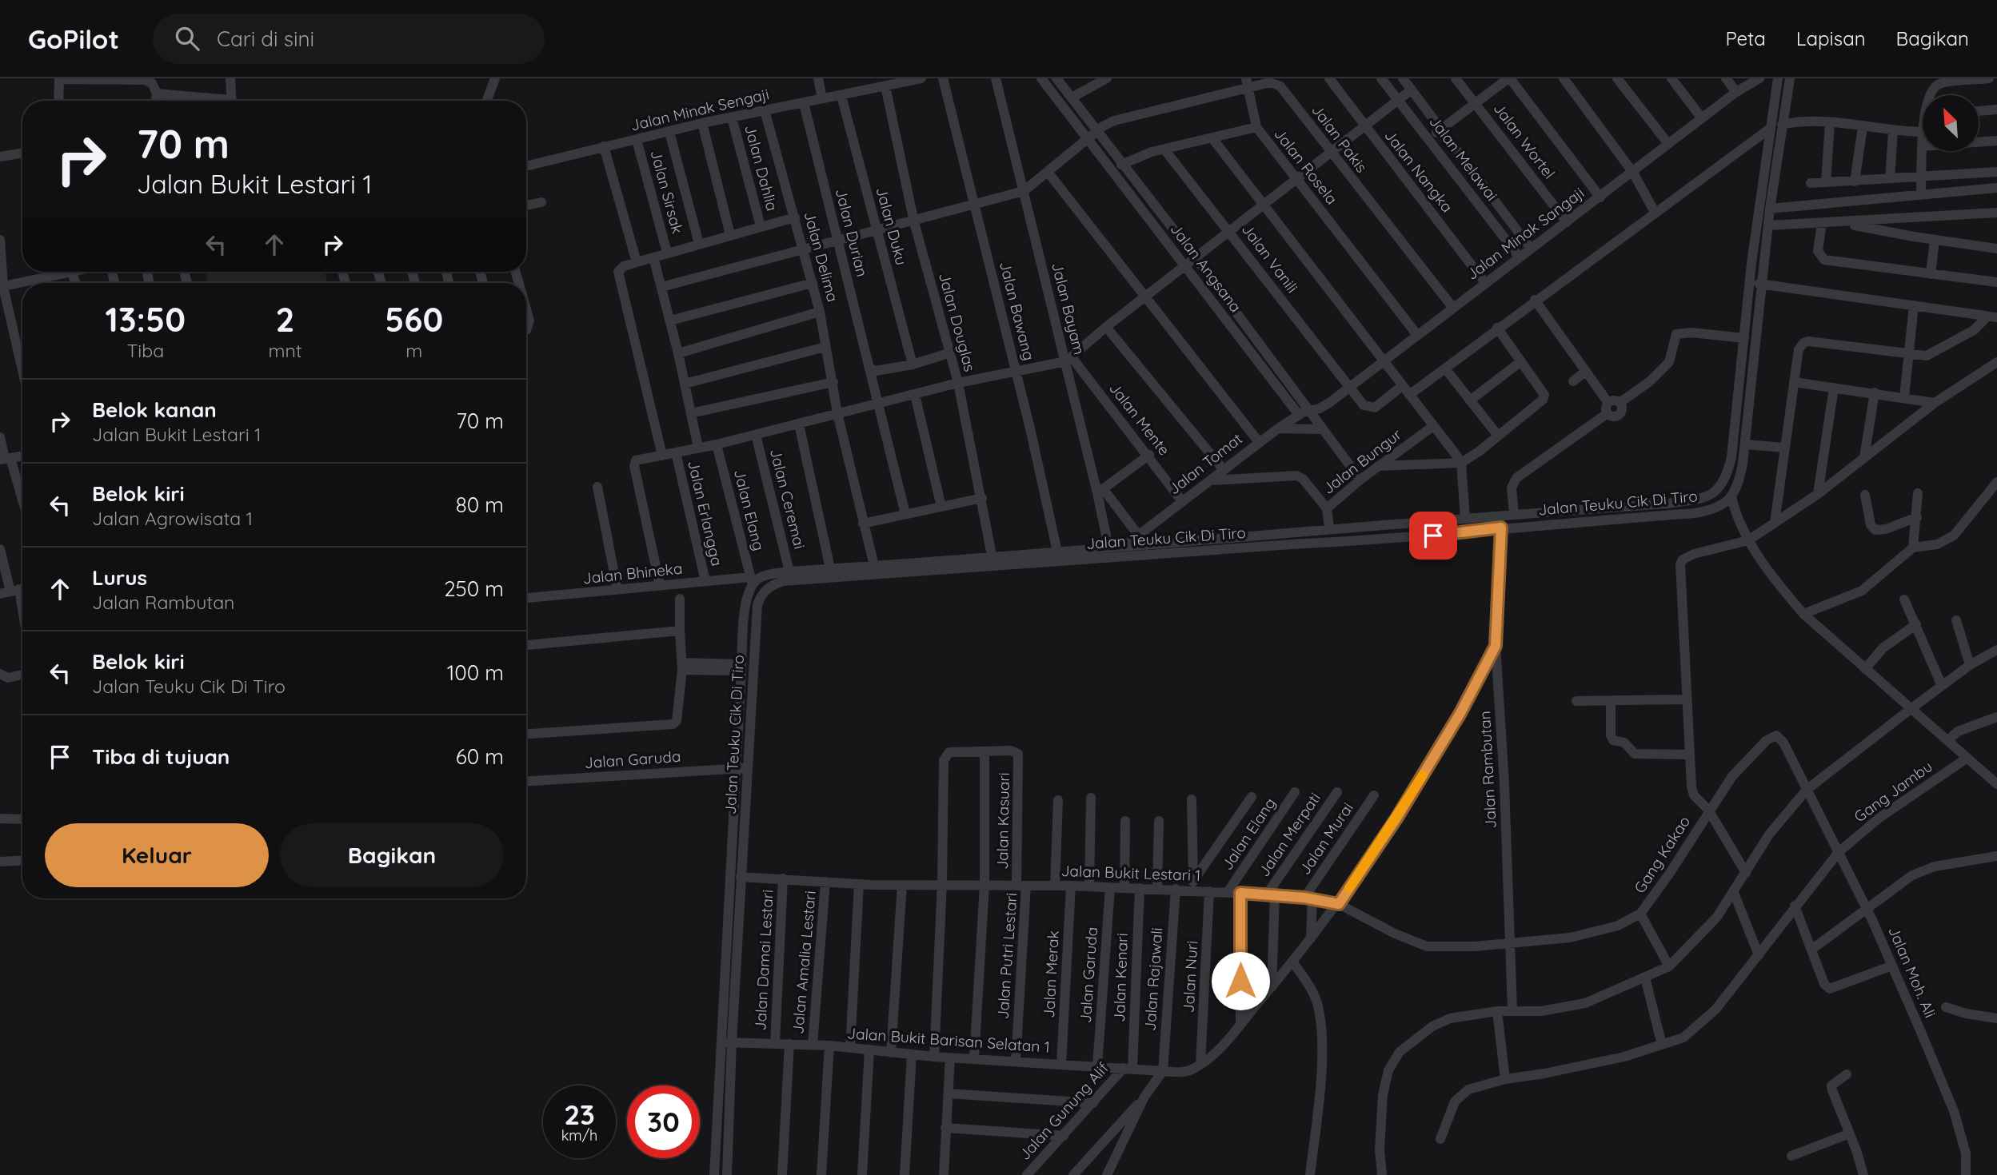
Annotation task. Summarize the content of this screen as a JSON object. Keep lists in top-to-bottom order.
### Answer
{
  "streets": {
    "street": [
      "Jalan Minak Sengaji",
      "Jalan Pakis",
      "Jalan Wortel",
      "Jalan Melawai",
      "Jalan Rosela",
      "Jalan Dahlia",
      "Jalan Nangka",
      "Jalan Sirsak",
      "Jalan Duku",
      "Jalan Durian",
      "Jalan Minak Sangaji",
      "Jalan Delima",
      "Jalan Vanili",
      "Jalan Angsana",
      "Jalan Bayam",
      "Jalan Bawang",
      "Jalan Douglas",
      "Jalan Mente",
      "Jalan Bungur",
      "Jalan Tomat",
      "Jalan Ceremai",
      "Jalan Teuku Cik Di Tiro",
      "Jalan Elang",
      "Jalan Erlangga",
      "Jalan Bhineka",
      "Jalan Garuda",
      "Jalan Rambutan",
      "Gang Jambu",
      "Jalan Kasuari",
      "Jalan Merpati",
      "Jalan Murai",
      "Gang Kakao",
      "Jalan Bukit Lestari 1",
      "Jalan Putri Lestari",
      "Jalan Damai Lestari",
      "Jalan Amalia Lestari",
      "Jalan Moh. Ali",
      "Jalan Merak",
      "Jalan Nuri",
      "Jalan Kenari",
      "Jalan Rajawali",
      "Jalan Bukit Barisan Selatan 1",
      "Jalan Gunung Alif"
    ]
  },
  "crossings": [
    ["Jalan Minak Sengaji", "Jalan Dahlia"],
    ["Jalan Minak Sengaji", "Jalan Sirsak"],
    ["Jalan Minak Sengaji", "Jalan Duku"],
    ["Jalan Minak Sengaji", "Jalan Durian"],
    ["Jalan Minak Sengaji", "Jalan Delima"],
    ["Jalan Minak Sengaji", "Jalan Douglas"],
    ["Jalan Pakis", "Jalan Minak Sangaji"],
    ["Jalan Pakis", "Jalan Angsana"],
    ["Jalan Wortel", "Jalan Minak Sangaji"],
    ["Jalan Melawai", "Jalan Minak Sangaji"],
    ["Jalan Melawai", "Jalan Angsana"],
    ["Jalan Rosela", "Jalan Minak Sangaji"],
    ["Jalan Rosela", "Jalan Vanili"],
    ["Jalan Rosela", "Jalan Angsana"],
    ["Jalan Nangka", "Jalan Minak Sangaji"],
    ["Jalan Nangka", "Jalan Angsana"],
    ["Jalan Minak Sangaji", "Jalan Vanili"],
    ["Jalan Minak Sangaji", "Jalan Angsana"],
    ["Jalan Minak Sangaji", "Jalan Tomat"],
    ["Jalan Delima", "Jalan Teuku Cik Di Tiro"],
    ["Jalan Vanili", "Jalan Angsana"],
    ["Jalan Angsana", "Jalan Bayam"],
    ["Jalan Angsana", "Jalan Mente"],
    ["Jalan Angsana", "Jalan Tomat"],
    ["Jalan Bayam", "Jalan Mente"],
    ["Jalan Bayam", "Jalan Teuku Cik Di Tiro"],
    ["Jalan Bawang", "Jalan Teuku Cik Di Tiro"],
    ["Jalan Douglas", "Jalan Teuku Cik Di Tiro"],
    ["Jalan Mente", "Jalan Tomat"],
    ["Jalan Bungur", "Jalan Teuku Cik Di Tiro"],
    ["Jalan Tomat", "Jalan Teuku Cik Di Tiro"],
    ["Jalan Ceremai", "Jalan Teuku Cik Di Tiro"],
    ["Jalan Teuku Cik Di Tiro", "Jalan Elang"],
    ["Jalan Teuku Cik Di Tiro", "Jalan Bhineka"],
    ["Jalan Teuku Cik Di Tiro", "Jalan Garuda"],
    ["Jalan Teuku Cik Di Tiro", "Jalan Rambutan"],
    ["Jalan Teuku Cik Di Tiro", "Jalan Bukit Lestari 1"],
    ["Jalan Teuku Cik Di Tiro", "Jalan Bukit Barisan Selatan 1"],
    ["Jalan Elang", "Jalan Bhineka"],
    ["Jalan Elang", "Jalan Bukit Lestari 1"],
    ["Jalan Erlangga", "Jalan Bhineka"],
    ["Jalan Garuda", "Jalan Bukit Lestari 1"],
    ["Jalan Garuda", "Jalan Bukit Barisan Selatan 1"],
    ["Jalan Rambutan", "Gang Kakao"],
    ["Jalan Rambutan", "Jalan Bukit Lestari 1"],
    ["Gang Jambu", "Jalan Moh. Ali"],
    ["Jalan Kasuari", "Jalan Bukit Lestari 1"],
    ["Jalan Kasuari", "Jalan Putri Lestari"],
    ["Jalan Merpati", "Jalan Bukit Lestari 1"],
    ["Jalan Murai", "Jalan Bukit Lestari 1"],
    ["Gang Kakao", "Jalan Bukit Lestari 1"],
    ["Gang Kakao", "Jalan Moh. Ali"],
    ["Jalan Bukit Lestari 1", "Jalan Putri Lestari"],
    ["Jalan Bukit Lestari 1", "Jalan Damai Lestari"],
    ["Jalan Bukit Lestari 1", "Jalan Amalia Lestari"],
    ["Jalan Bukit Lestari 1", "Jalan Merak"],
    ["Jalan Bukit Lestari 1", "Jalan Nuri"],
    ["Jalan Bukit Lestari 1", "Jalan Kenari"],
    ["Jalan Bukit Lestari 1", "Jalan Rajawali"],
    ["Jalan Putri Lestari", "Jalan Bukit Barisan Selatan 1"],
    ["Jalan Damai Lestari", "Jalan Bukit Barisan Selatan 1"],
    ["Jalan Amalia Lestari", "Jalan Bukit Barisan Selatan 1"],
    ["Jalan Merak", "Jalan Bukit Barisan Selatan 1"],
    ["Jalan Nuri", "Jalan Bukit Barisan Selatan 1"],
    ["Jalan Kenari", "Jalan Bukit Barisan Selatan 1"],
    ["Jalan Kenari", "Jalan Gunung Alif"],
    ["Jalan Rajawali", "Jalan Bukit Barisan Selatan 1"],
    ["Jalan Bukit Barisan Selatan 1", "Jalan Gunung Alif"]
  ],
  "north": "top left",
  "page": {
    "header": "GoPilot",
    "search": "Cari di sini",
    "nav": ["Peta", "Lapisan", "Bagikan"],
    "turn": ["70 m", "Jalan Bukit Lestari 1"],
    "eta": [
      "13:50",
      "Tiba",
      "2",
      "mnt",
      "560",
      "m"
    ],
    "list": [
      {
        "name": "Belok kanan",
        "note": "Jalan Bukit Lestari 1",
        "value": "70 m"
      },
      {
        "name": "Belok kiri",
        "note": "Jalan Agrowisata 1",
        "value": "80 m"
      },
      {
        "name": "Lurus",
        "note": "Jalan Rambutan",
        "value": "250 m"
      },
      {
        "name": "Belok kiri",
        "note": "Jalan Teuku Cik Di Tiro",
        "value": "100 m"
      },
      {
        "name": "Tiba di tujuan",
        "value": "60 m"
      }
    ],
    "buttons": ["Keluar", "Bagikan"],
    "speed": "23 km/h",
    "limit": "30"
  }
}
